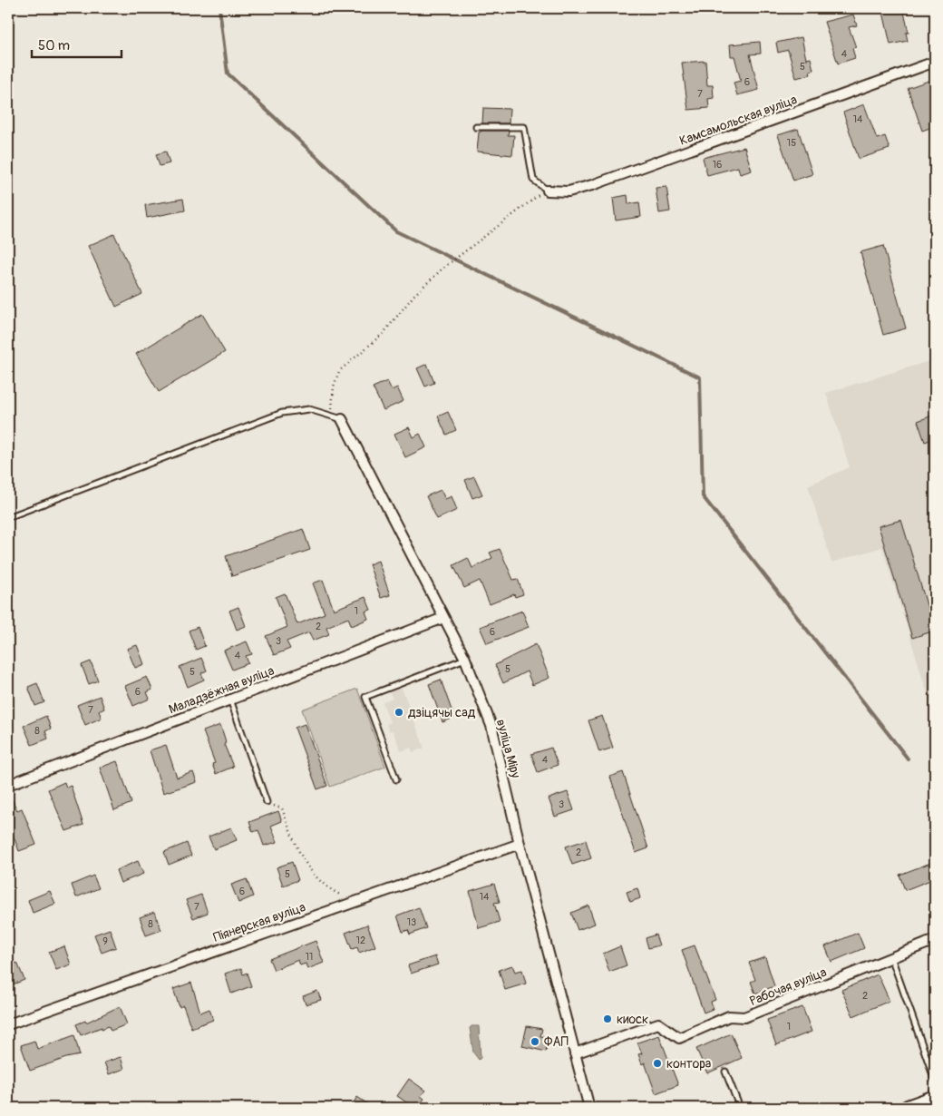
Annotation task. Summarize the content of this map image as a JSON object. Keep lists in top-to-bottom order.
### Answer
{
  "streets": {
    "street": [
      "Камсамольская вуліца",
      "Маладзёжная вуліца",
      "вуліца Міру",
      "Піянерская вуліца",
      "Рабочая вуліца"
    ]
  },
  "crossings": [
    ["Маладзёжная вуліца", "вуліца Міру"],
    ["вуліца Міру", "Піянерская вуліца"],
    ["вуліца Міру", "Рабочая вуліца"]
  ],
  "places": [
    "дзіцячы сад",
    "киоск",
    "ФАП",
    "контора"
  ],
  "house_numbers": [
    "4",
    "5",
    "6",
    "7",
    "14",
    "15",
    "16",
    "1",
    "2",
    "6",
    "3",
    "4",
    "5",
    "5",
    "6",
    "7",
    "8",
    "4",
    "3",
    "2",
    "5",
    "6",
    "14",
    "7",
    "13",
    "8",
    "12",
    "9",
    "11",
    "2",
    "1"
  ],
  "scale_bar": "50 m"
}
